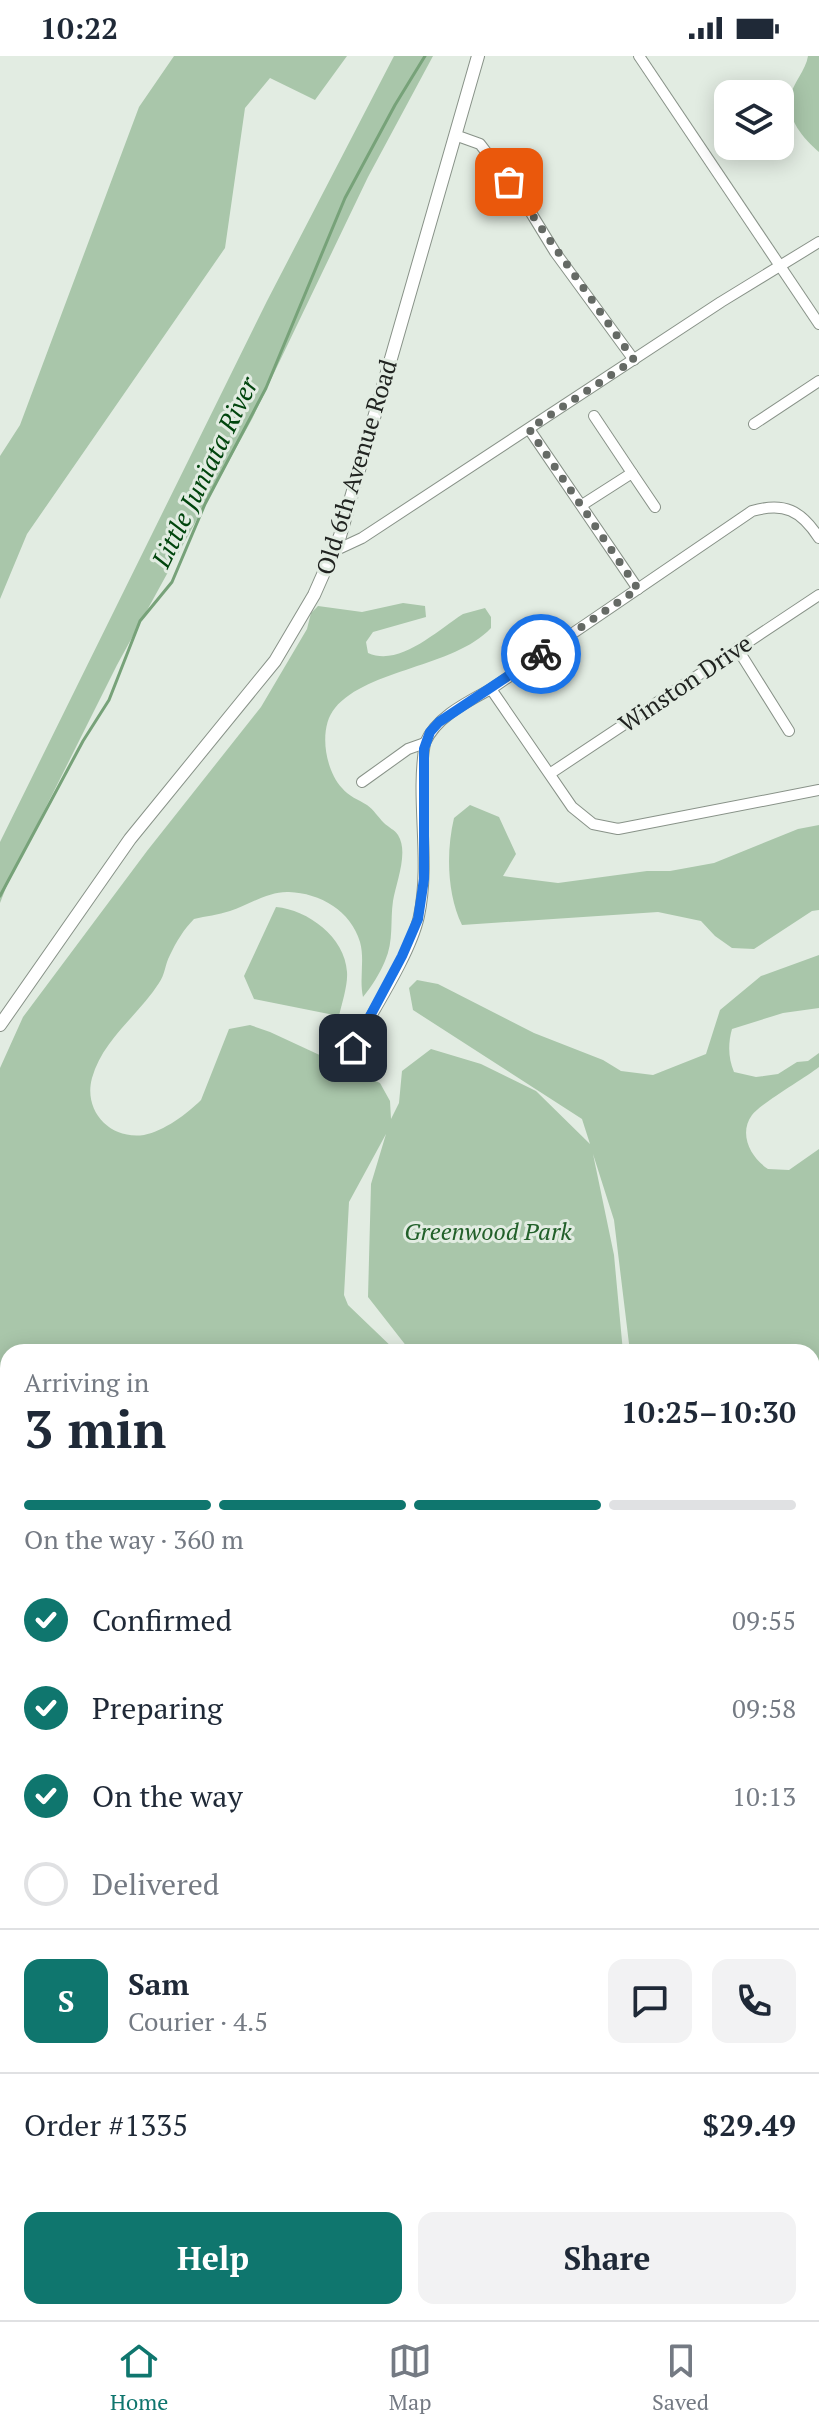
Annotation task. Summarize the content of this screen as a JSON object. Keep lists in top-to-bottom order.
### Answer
{
  "streets": {
    "main road": ["Old 6th Avenue Road"],
    "street": ["Winston Drive"]
  },
  "water": ["Little Juniata River"],
  "parks": ["Greenwood Park"],
  "page": {
    "status": "10:22",
    "heading": ["3 min", "Arriving in", "10:25–10:30"],
    "panel": [
      "Sam",
      "Courier · 4.5",
      "Order #1335",
      "$29.49"
    ],
    "bar": "On the way · 360 m",
    "list": [
      ["Confirmed", "09:55"],
      ["Preparing", "09:58"],
      ["On the way", "10:13"],
      "Delivered"
    ],
    "round": "S",
    "buttons": ["Help", "Share"],
    "tabs": ["Home", "Map", "Saved"]
  }
}
